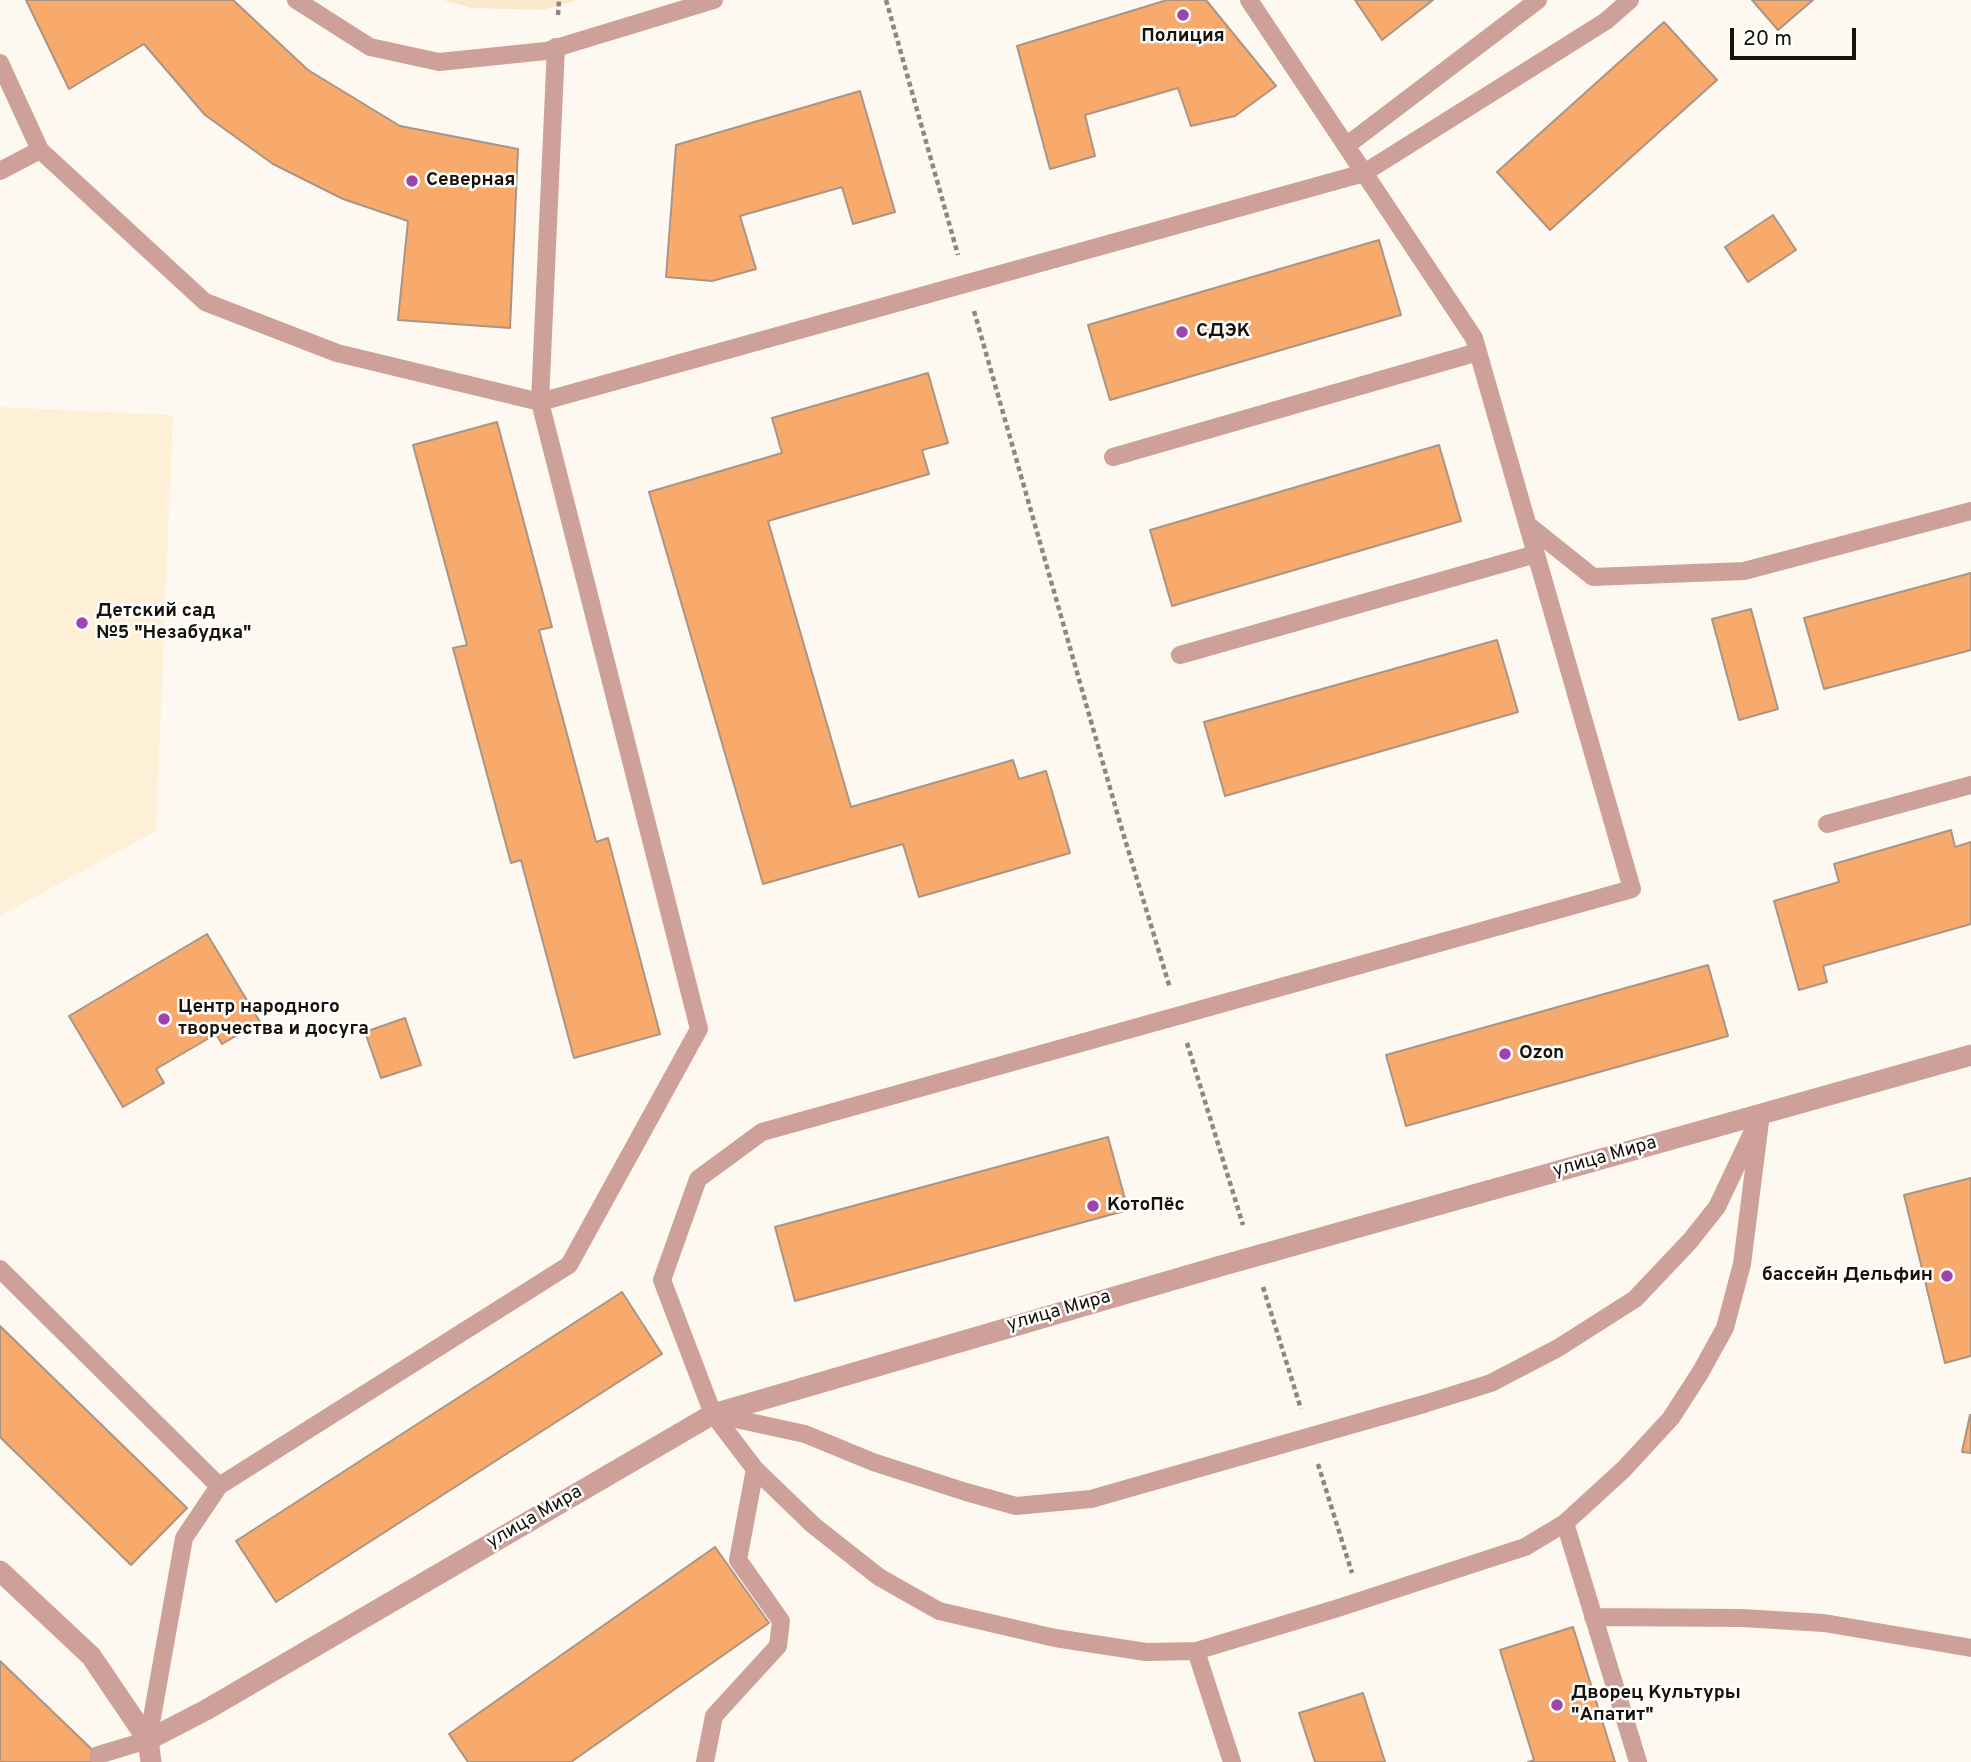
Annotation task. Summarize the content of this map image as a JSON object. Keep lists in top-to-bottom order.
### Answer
{
  "streets": {
    "street": ["улица Мира"]
  },
  "places": [
    "Полиция",
    "Северная",
    "СДЭК",
    "Детский сад №5 \"Незабудка\"",
    "Центр народного творчества и досуга",
    "Ozon",
    "КотоПёс",
    "бассейн Дельфин",
    "Дворец Культуры \"Апатит\""
  ],
  "scale_bar": "20 m"
}
